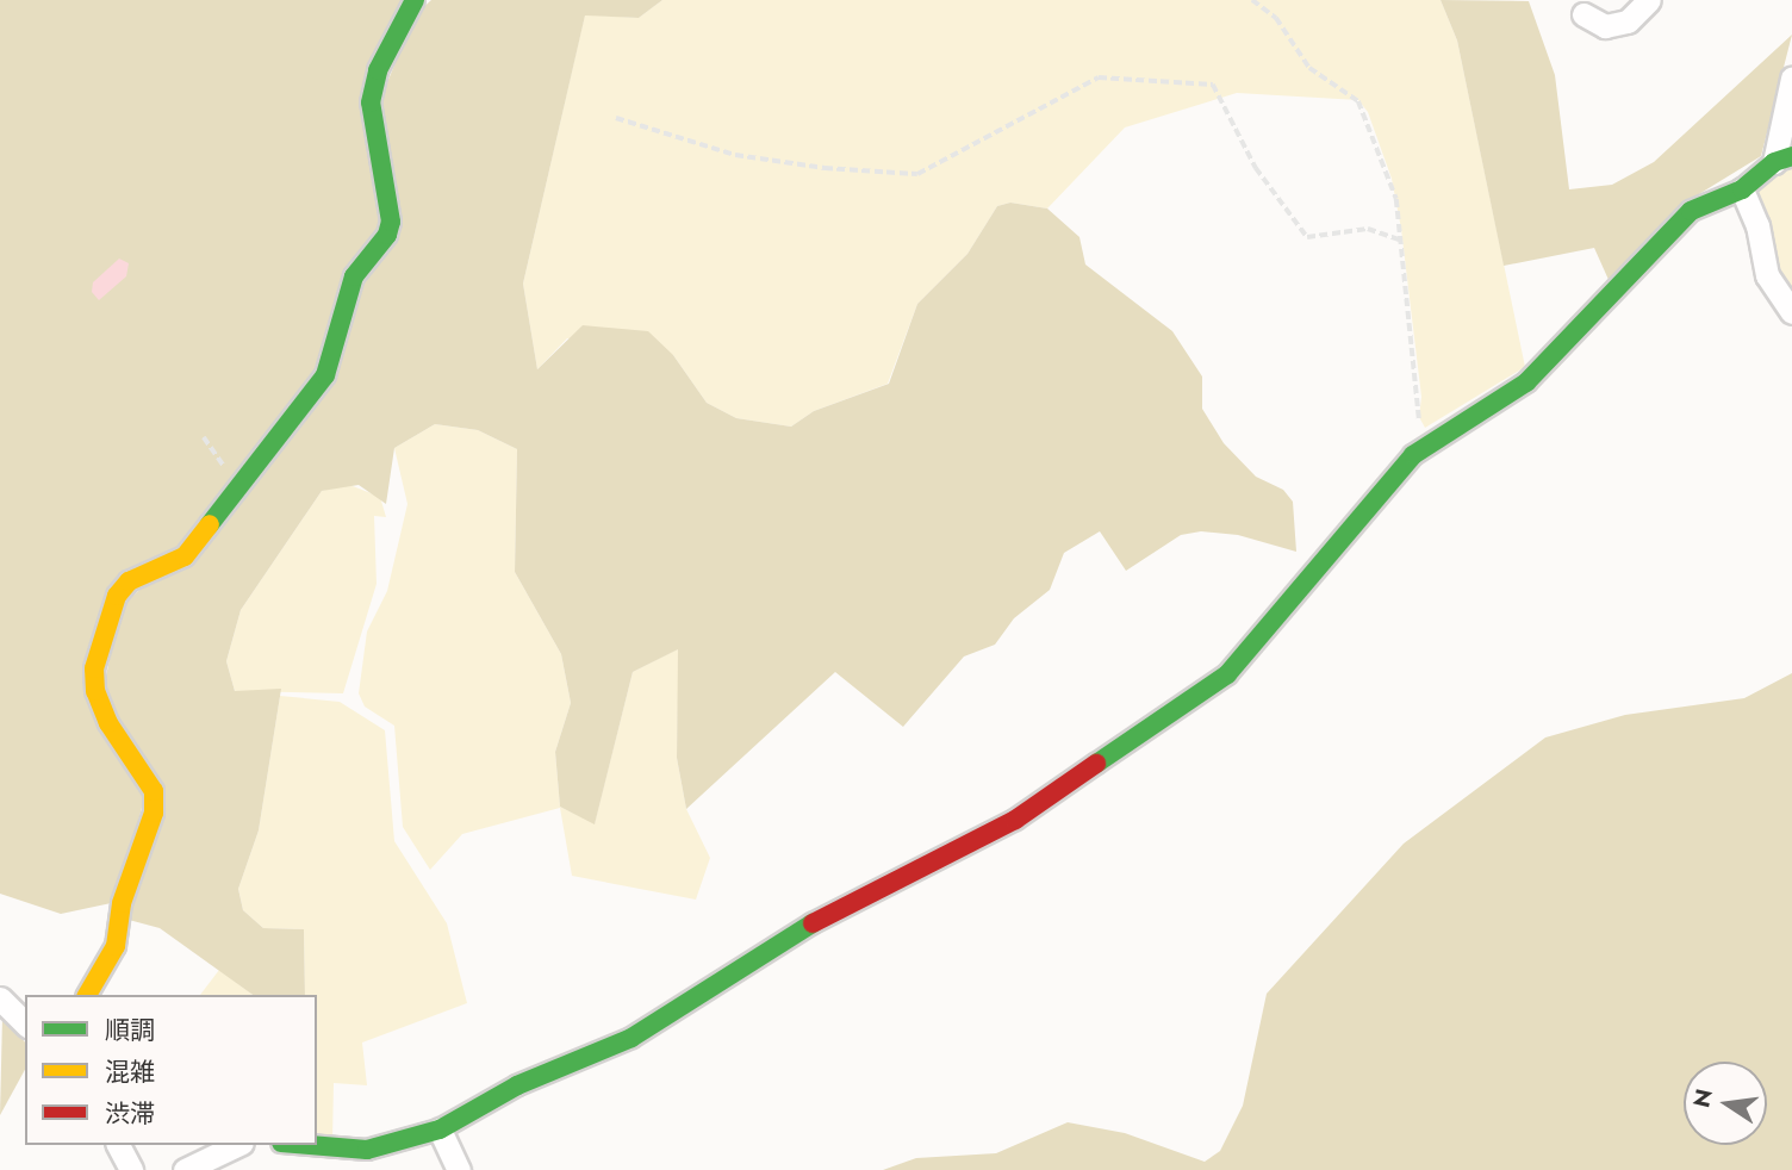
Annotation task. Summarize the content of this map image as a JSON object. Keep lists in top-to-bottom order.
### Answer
{
  "legend": ["順調", "混雑", "渋滞"],
  "north": "left"
}
